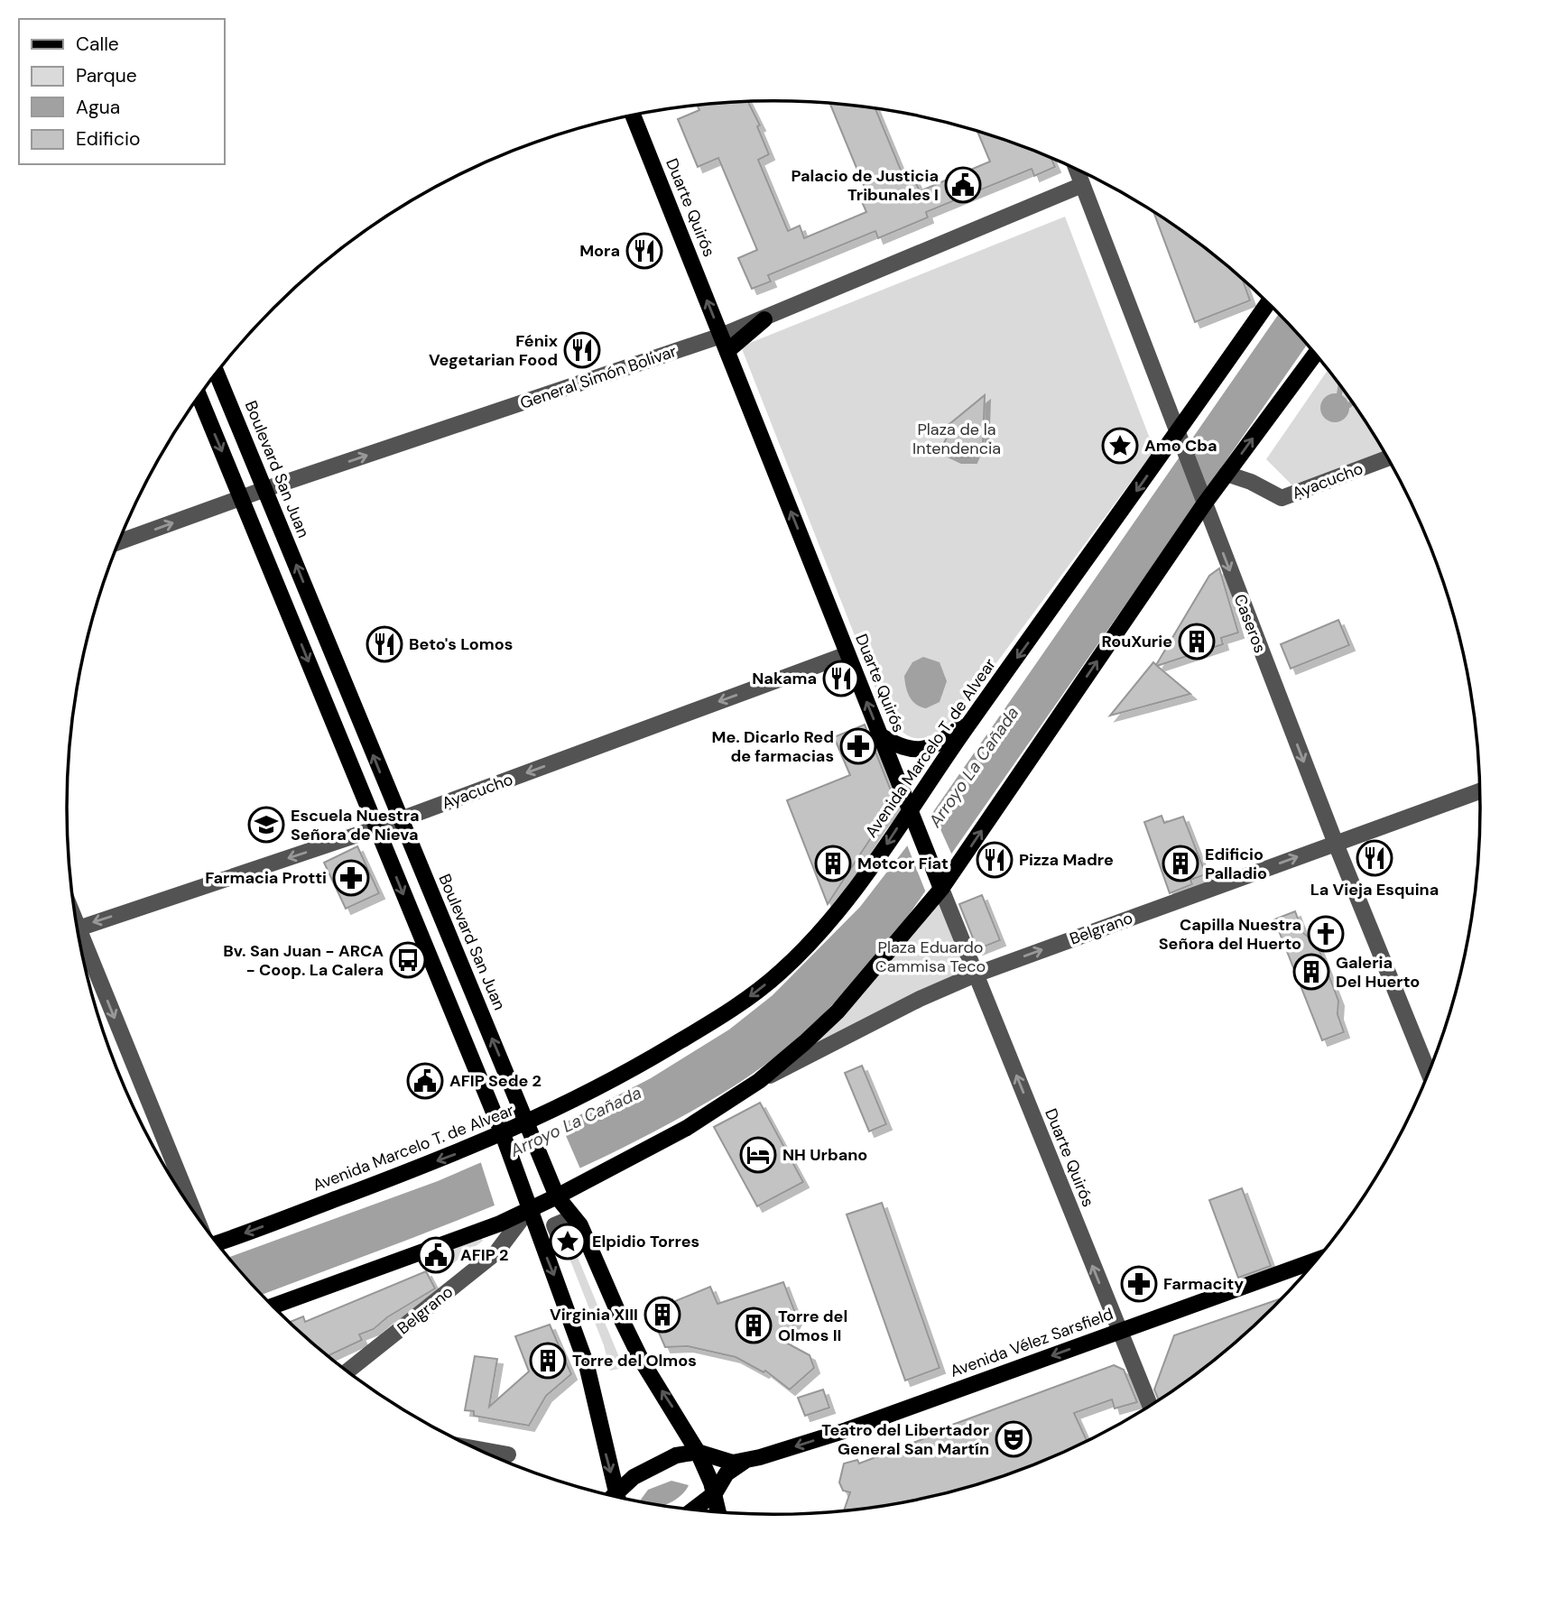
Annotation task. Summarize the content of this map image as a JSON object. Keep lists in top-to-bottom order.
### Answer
{
  "streets": {
    "main road": [
      "Duarte Quirós",
      "Boulevard San Juan",
      "Avenida Marcelo T. de Alvear",
      "Avenida Vélez Sarsfield"
    ],
    "street": [
      "General Simón Bolivar",
      "Ayacucho",
      "Caseros",
      "Belgrano"
    ]
  },
  "crossings": [
    ["Duarte Quirós", "General Simón Bolivar"],
    ["Duarte Quirós", "Ayacucho"],
    ["Duarte Quirós", "Avenida Marcelo T. de Alvear"],
    ["Duarte Quirós", "Belgrano"],
    ["Duarte Quirós", "Avenida Vélez Sarsfield"],
    ["General Simón Bolivar", "Boulevard San Juan"],
    ["Boulevard San Juan", "Ayacucho"],
    ["Boulevard San Juan", "Avenida Marcelo T. de Alvear"],
    ["Boulevard San Juan", "Avenida Vélez Sarsfield"],
    ["Caseros", "Avenida Marcelo T. de Alvear"],
    ["Caseros", "Belgrano"]
  ],
  "one_way": [
    "Duarte Quirós",
    "General Simón Bolivar",
    "Ayacucho",
    "Caseros",
    "Belgrano",
    "Avenida Vélez Sarsfield"
  ],
  "water": ["Arroyo La Cañada"],
  "parks": ["Plaza de la Intendencia", "Plaza Eduardo Cammisa Teco"],
  "places": {
    "public building": ["Palacio de Justicia Tribunales I", "AFIP Sede 2", "AFIP 2"],
    "restaurant": [
      "Mora",
      "Fénix Vegetarian Food",
      "Beto's Lomos",
      "Nakama",
      "La Vieja Esquina",
      "Pizza Madre"
    ],
    "place": ["Amo Cba", "Elpidio Torres"],
    "building": [
      "RouXurie",
      "Motcor Fiat",
      "Edificio Palladio",
      "Galeria Del Huerto",
      "Virginia XIII",
      "Torre del Olmos II",
      "Torre del Olmos"
    ],
    "pharmacy": ["Me. Dicarlo Red de farmacias", "Farmacia Protti", "Farmacity"],
    "school or university": ["Escuela Nuestra Señora de Nieva"],
    "church": ["Capilla Nuestra Señora del Huerto"],
    "bus stop": ["Bv. San Juan - ARCA - Coop. La Calera"],
    "hotel": ["NH Urbano"],
    "theatre": ["Teatro del Libertador General San Martín"]
  },
  "legend": [
    "Calle",
    "Parque",
    "Agua",
    "Edificio"
  ]
}
